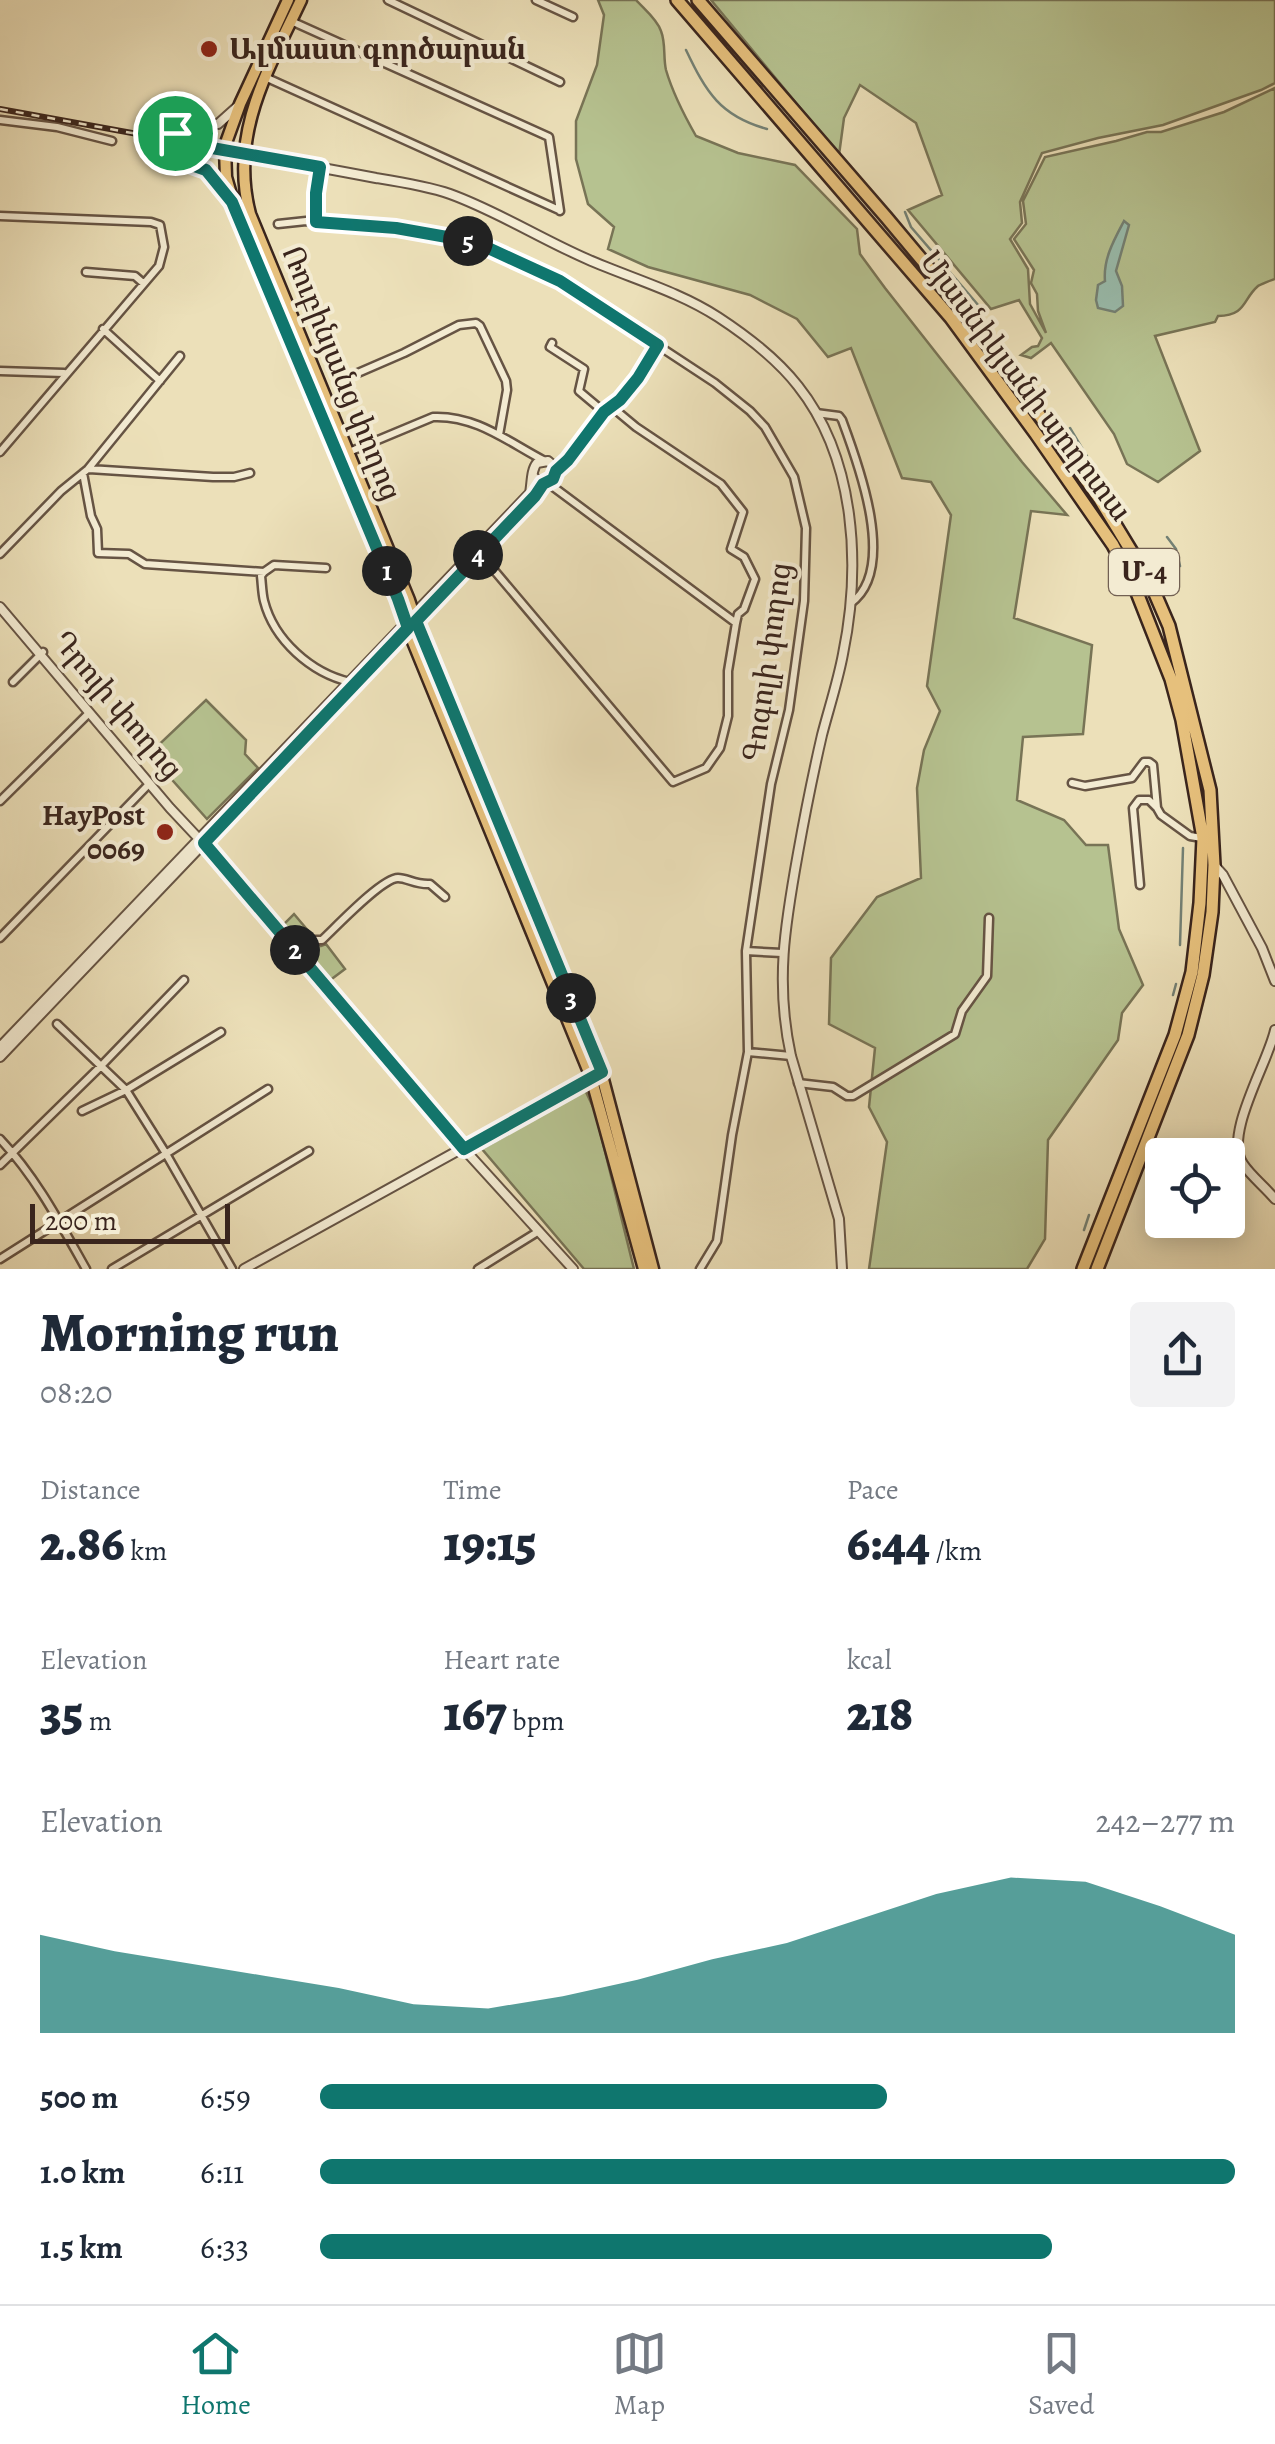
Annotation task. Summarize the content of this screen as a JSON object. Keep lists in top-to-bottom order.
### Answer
{
  "streets": {
    "highway": ["Մյասնիկյանի պողոտա", "Մ-4"],
    "main road": ["Ռուբինյանց փողոց"],
    "street": ["Գոգոլի փողոց", "Դրոյի փողոց"]
  },
  "places": ["Ալմաստ գործարան", "HayPost 0069"],
  "scale_bar": "200 m",
  "page": {
    "pins": [
      "5",
      "4",
      "1",
      "2",
      "3"
    ],
    "scale": "200 m",
    "heading": ["Morning run", "08:20"],
    "stats": [
      ["Distance", "2.86 km"],
      ["Time", "19:15"],
      ["Pace", "6:44 /km"],
      ["Elevation", "35 m"],
      ["Heart rate", "167 bpm"],
      ["kcal", "218"]
    ],
    "chart": ["Elevation", "242–277 m"],
    "list": [
      {
        "name": "500 m",
        "note": "6:59"
      },
      {
        "name": "1.0 km",
        "note": "6:11"
      },
      {
        "name": "1.5 km",
        "note": "6:33"
      }
    ],
    "tabs": ["Home", "Map", "Saved"]
  }
}
